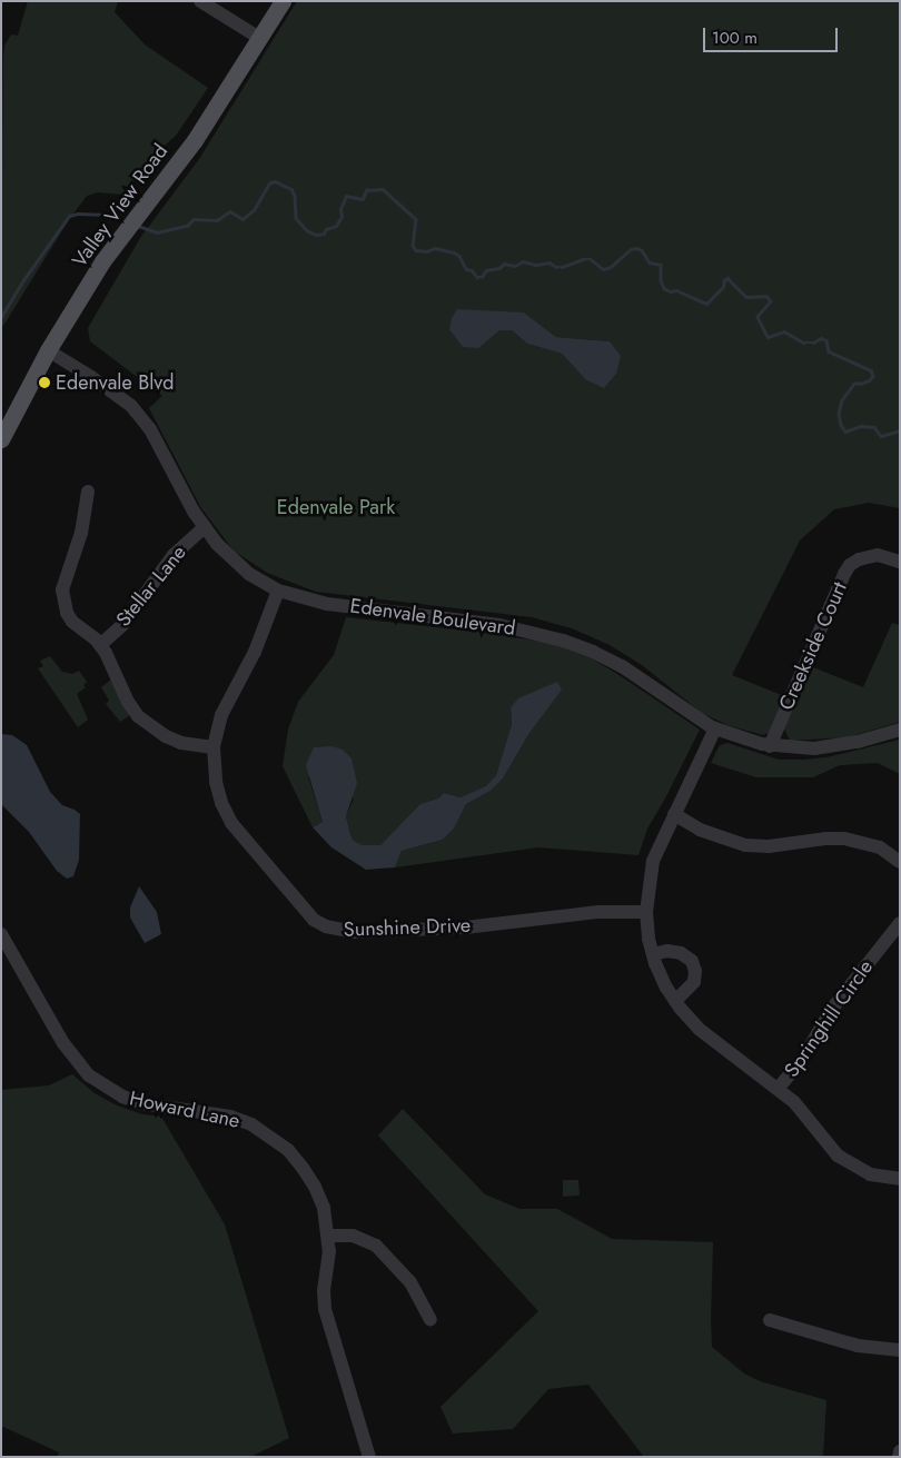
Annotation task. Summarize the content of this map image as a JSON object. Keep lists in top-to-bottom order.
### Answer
{
  "streets": {
    "main road": ["Valley View Road"],
    "street": [
      "Stellar Lane",
      "Edenvale Boulevard",
      "Creekside Court",
      "Sunshine Drive",
      "Springhill Circle",
      "Howard Lane"
    ]
  },
  "crossings": [
    ["Valley View Road", "Edenvale Boulevard"],
    ["Stellar Lane", "Edenvale Boulevard"],
    ["Edenvale Boulevard", "Creekside Court"],
    ["Edenvale Boulevard", "Sunshine Drive"]
  ],
  "parks": ["Edenvale Park"],
  "places": ["Edenvale Blvd"],
  "scale_bar": "100 m"
}
